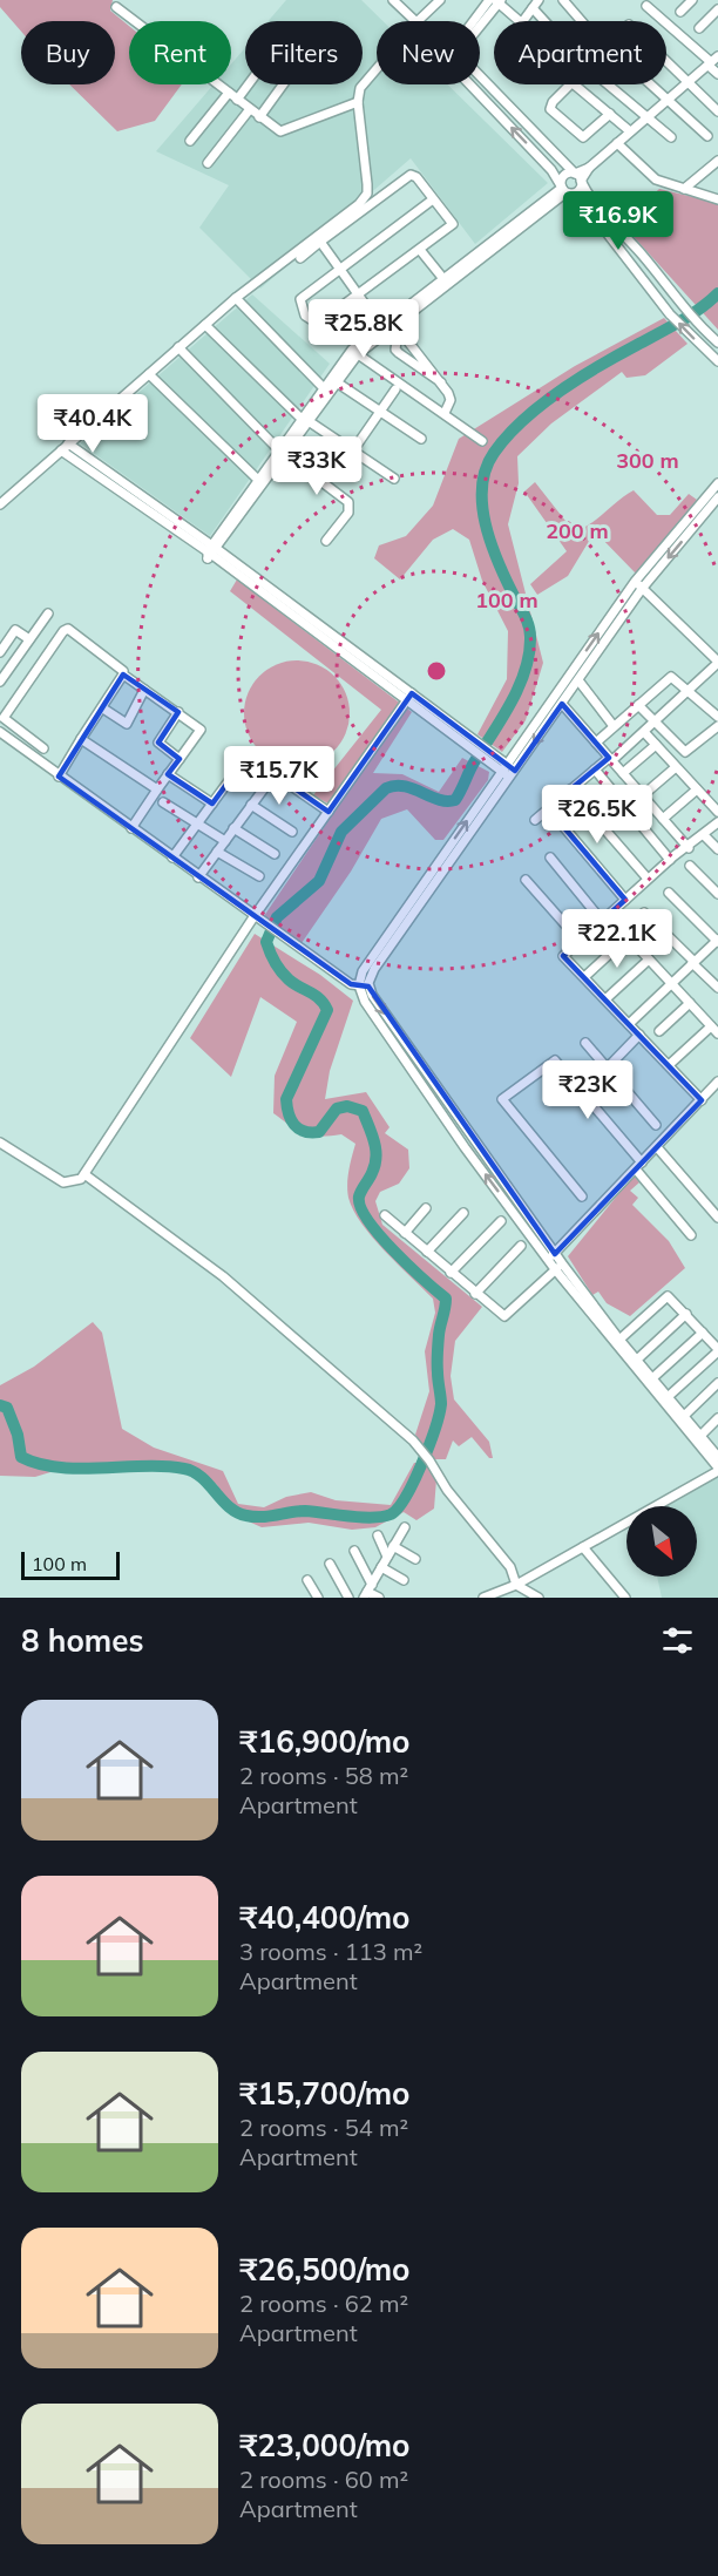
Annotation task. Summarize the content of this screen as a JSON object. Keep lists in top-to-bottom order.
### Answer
{
  "scale_bar": "100 m",
  "north": "bottom right",
  "page": {
    "chip": [
      "Buy",
      "Rent",
      "Filters",
      "New",
      "Apartment"
    ],
    "price": [
      "₹16.9K",
      "₹25.8K",
      "₹40.4K",
      "₹33K",
      "₹15.7K",
      "₹26.5K",
      "₹22.1K",
      "₹23K"
    ],
    "scale": "100 m",
    "heading": "8 homes",
    "list": [
      {
        "name": "₹16,900/mo",
        "note": "2 rooms · 58 m² · Apartment"
      },
      {
        "name": "₹40,400/mo",
        "note": "3 rooms · 113 m² · Apartment"
      },
      {
        "name": "₹15,700/mo",
        "note": "2 rooms · 54 m² · Apartment"
      },
      {
        "name": "₹26,500/mo",
        "note": "2 rooms · 62 m² · Apartment"
      },
      {
        "name": "₹23,000/mo",
        "note": "2 rooms · 60 m² · Apartment"
      }
    ]
  },
  "rings": ["300 m", "200 m", "100 m"]
}
